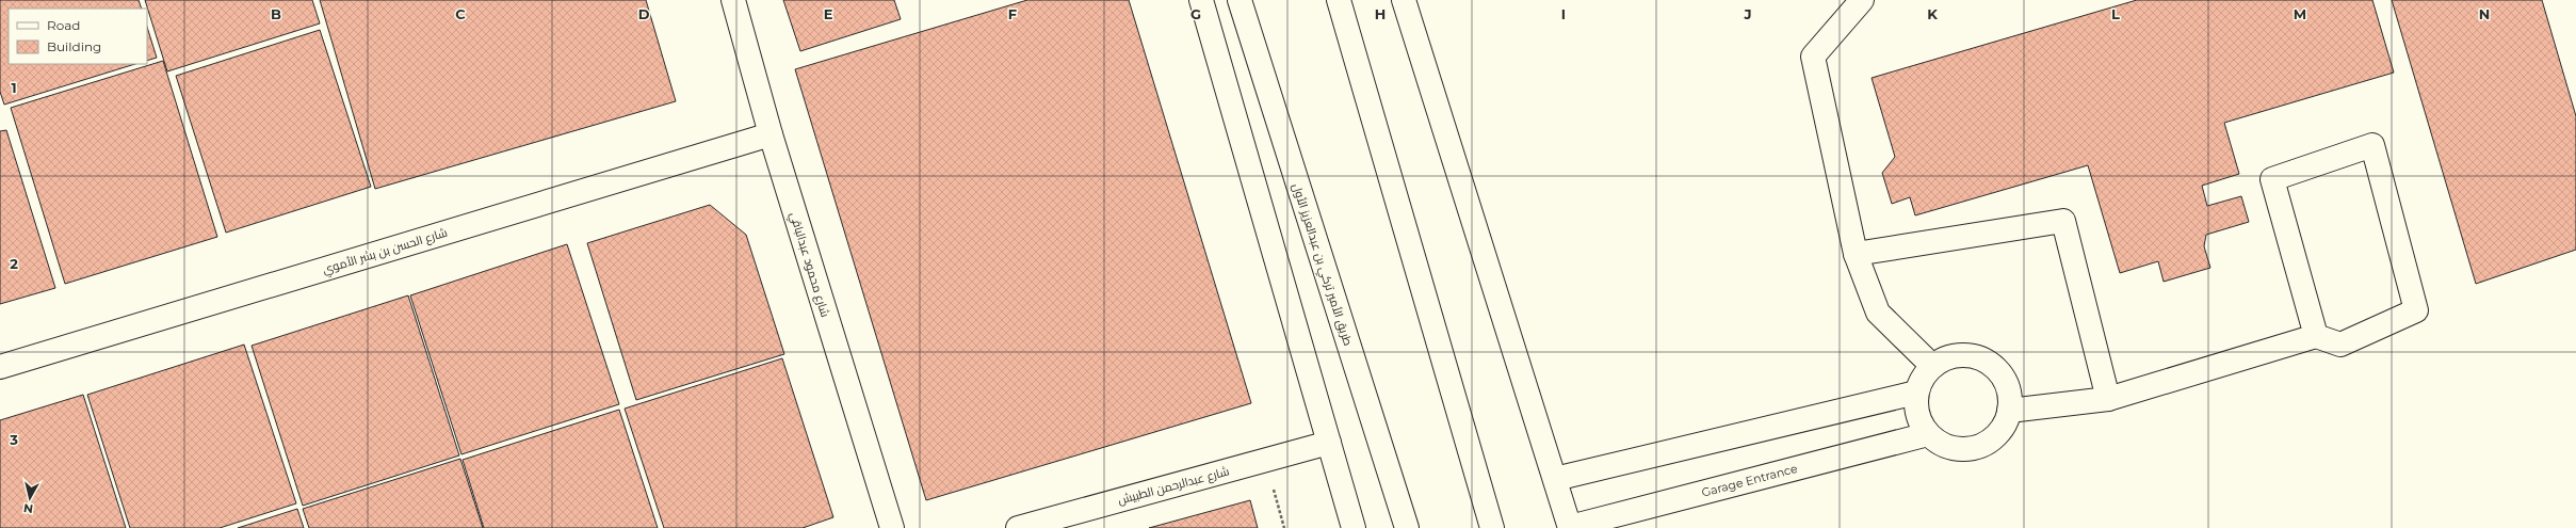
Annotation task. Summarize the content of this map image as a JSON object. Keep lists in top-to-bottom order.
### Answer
{
  "streets": {
    "street": [
      "شارع الحسن بن بشر الأموي",
      "شارع محمود عبدالباقي",
      "طريق الأمير تركي بن عبدالعزيز الأول",
      "Garage Entrance",
      "شارع عبدالرحمن الطبيش"
    ]
  },
  "crossings": [
    ["شارع الحسن بن بشر الأموي", "شارع محمود عبدالباقي"]
  ],
  "legend": ["Road", "Building"],
  "north": "bottom",
  "grid": {
    "columns": [
      "B",
      "C",
      "D",
      "E",
      "F",
      "G",
      "H",
      "I",
      "J",
      "K",
      "L",
      "M",
      "N"
    ],
    "rows": ["1", "2", "3"]
  }
}
